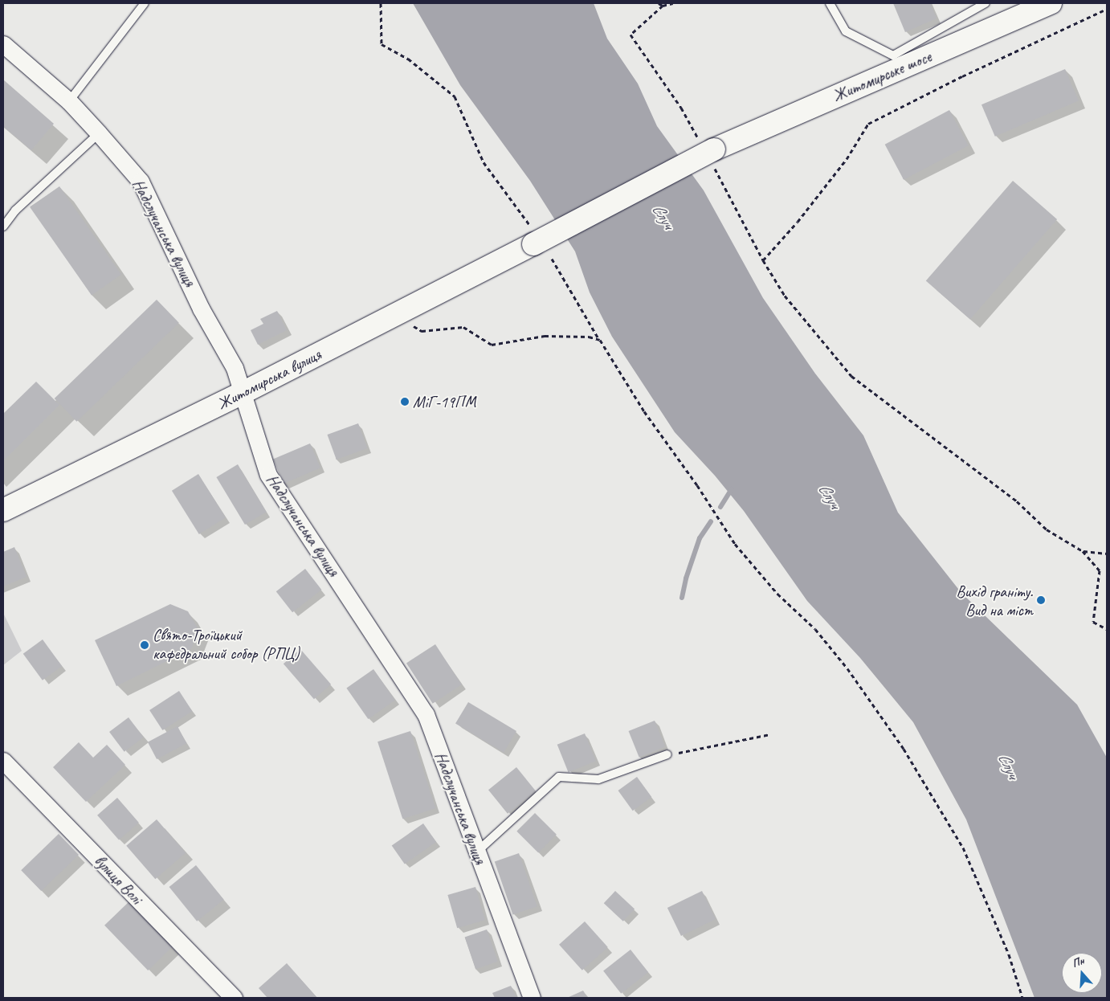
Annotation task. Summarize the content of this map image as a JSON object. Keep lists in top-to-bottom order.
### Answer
{
  "streets": {
    "main road": ["Житомирське шосе", "Житомирська вулиця"],
    "street": ["Надслучанська вулиця", "вулиця Волі"]
  },
  "crossings": [
    ["Житомирське шосе", "Житомирська вулиця"],
    ["Надслучанська вулиця", "Житомирська вулиця"]
  ],
  "water": ["Случ"],
  "places": ["МіГ-19ПМ", "Вихід граніту. Вид на міст", "Свято-Троїцький кафедральний собор (РПЦ)"],
  "north": "top"
}
